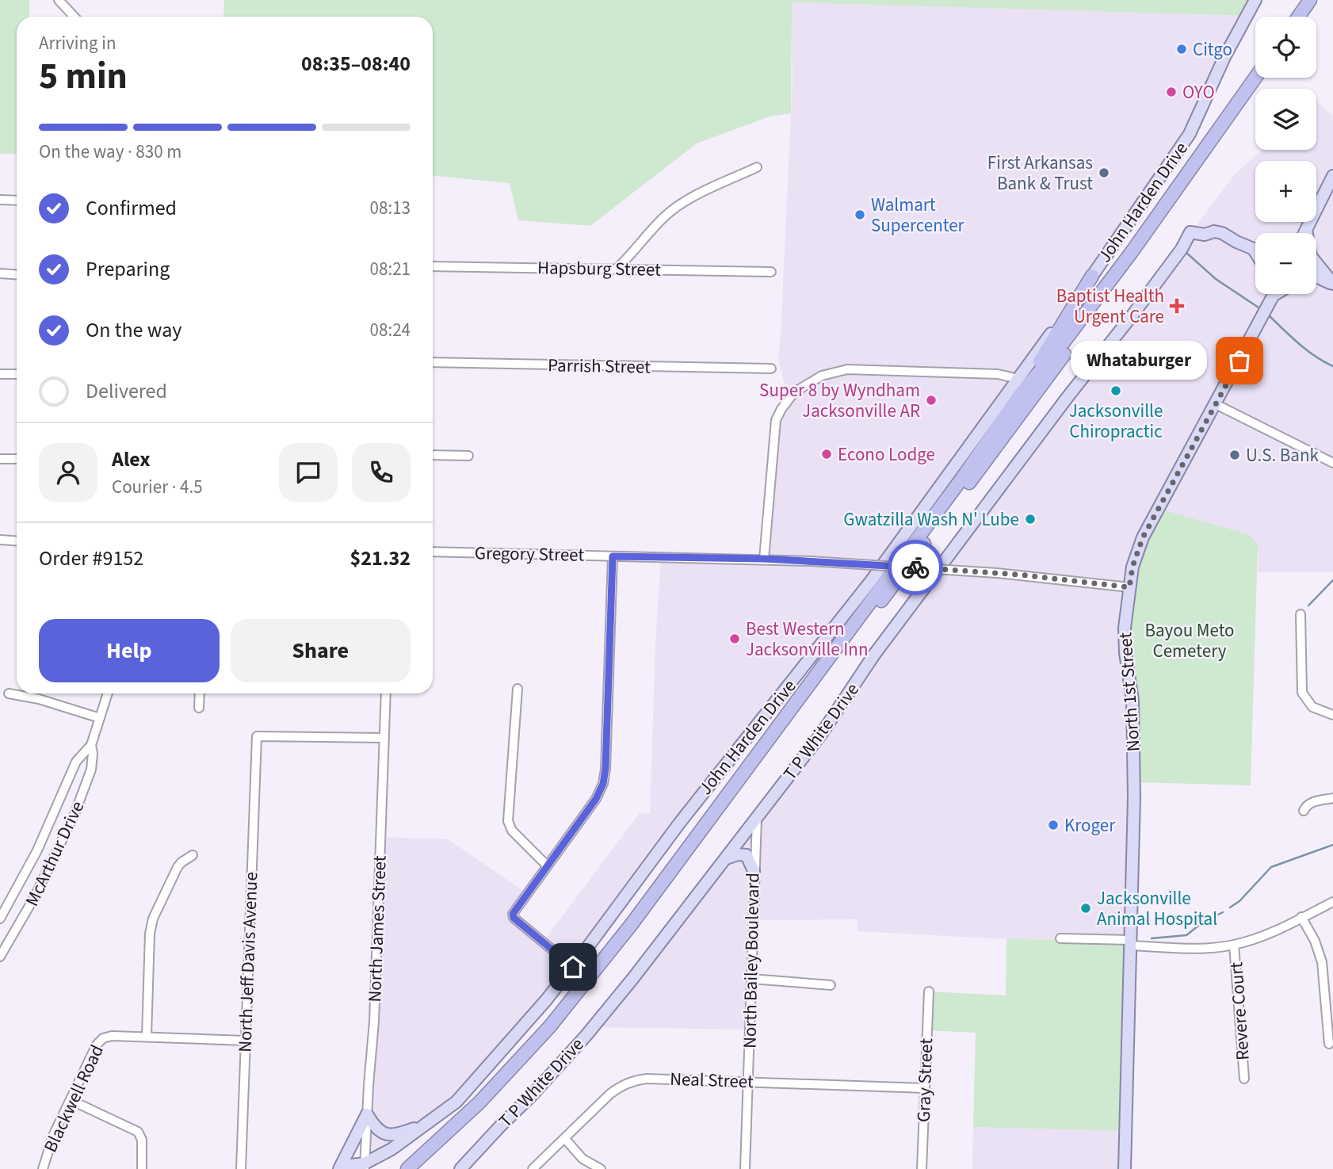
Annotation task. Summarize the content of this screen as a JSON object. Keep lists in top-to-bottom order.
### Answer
{
  "streets": {
    "main road": ["John Harden Drive", "North 1st Street", "T P White Drive"],
    "street": [
      "Hapsburg Street",
      "Parrish Street",
      "Gregory Street",
      "McArthur Drive",
      "North James Street",
      "North Bailey Boulevard",
      "North Jeff Davis Avenue",
      "Revere Court",
      "Neal Street",
      "Gray Street",
      "Blackwell Road"
    ]
  },
  "crossings": [
    ["John Harden Drive", "North James Street"],
    ["Gregory Street", "North 1st Street"],
    ["T P White Drive", "North Bailey Boulevard"],
    ["North James Street", "North Jeff Davis Avenue"],
    ["North Bailey Boulevard", "Neal Street"],
    ["North Jeff Davis Avenue", "Blackwell Road"],
    ["Neal Street", "Gray Street"]
  ],
  "parks": ["Bayou Meto Cemetery"],
  "places": {
    "other": [
      "Citgo",
      "OYO",
      "First Arkansas Bank & Trust",
      "Walmart Supercenter",
      "Whataburger",
      "Jacksonville Chiropractic",
      "Super 8 by Wyndham Jacksonville AR",
      "Econo Lodge",
      "U.S. Bank",
      "Gwatzilla Wash N' Lube",
      "Best Western Jacksonville Inn",
      "Kroger",
      "Jacksonville Animal Hospital"
    ],
    "health": ["Baptist Health Urgent Care"]
  },
  "page": {
    "map_buttons": ["+", "−"],
    "heading": ["5 min", "Arriving in", "08:35–08:40"],
    "panel": [
      "Alex",
      "Courier · 4.5",
      "Order #9152",
      "$21.32"
    ],
    "bar": "On the way · 830 m",
    "list": [
      ["Confirmed", "08:13"],
      ["Preparing", "08:21"],
      ["On the way", "08:24"],
      "Delivered"
    ],
    "bubble": "Whataburger",
    "buttons": ["Help", "Share"]
  }
}
